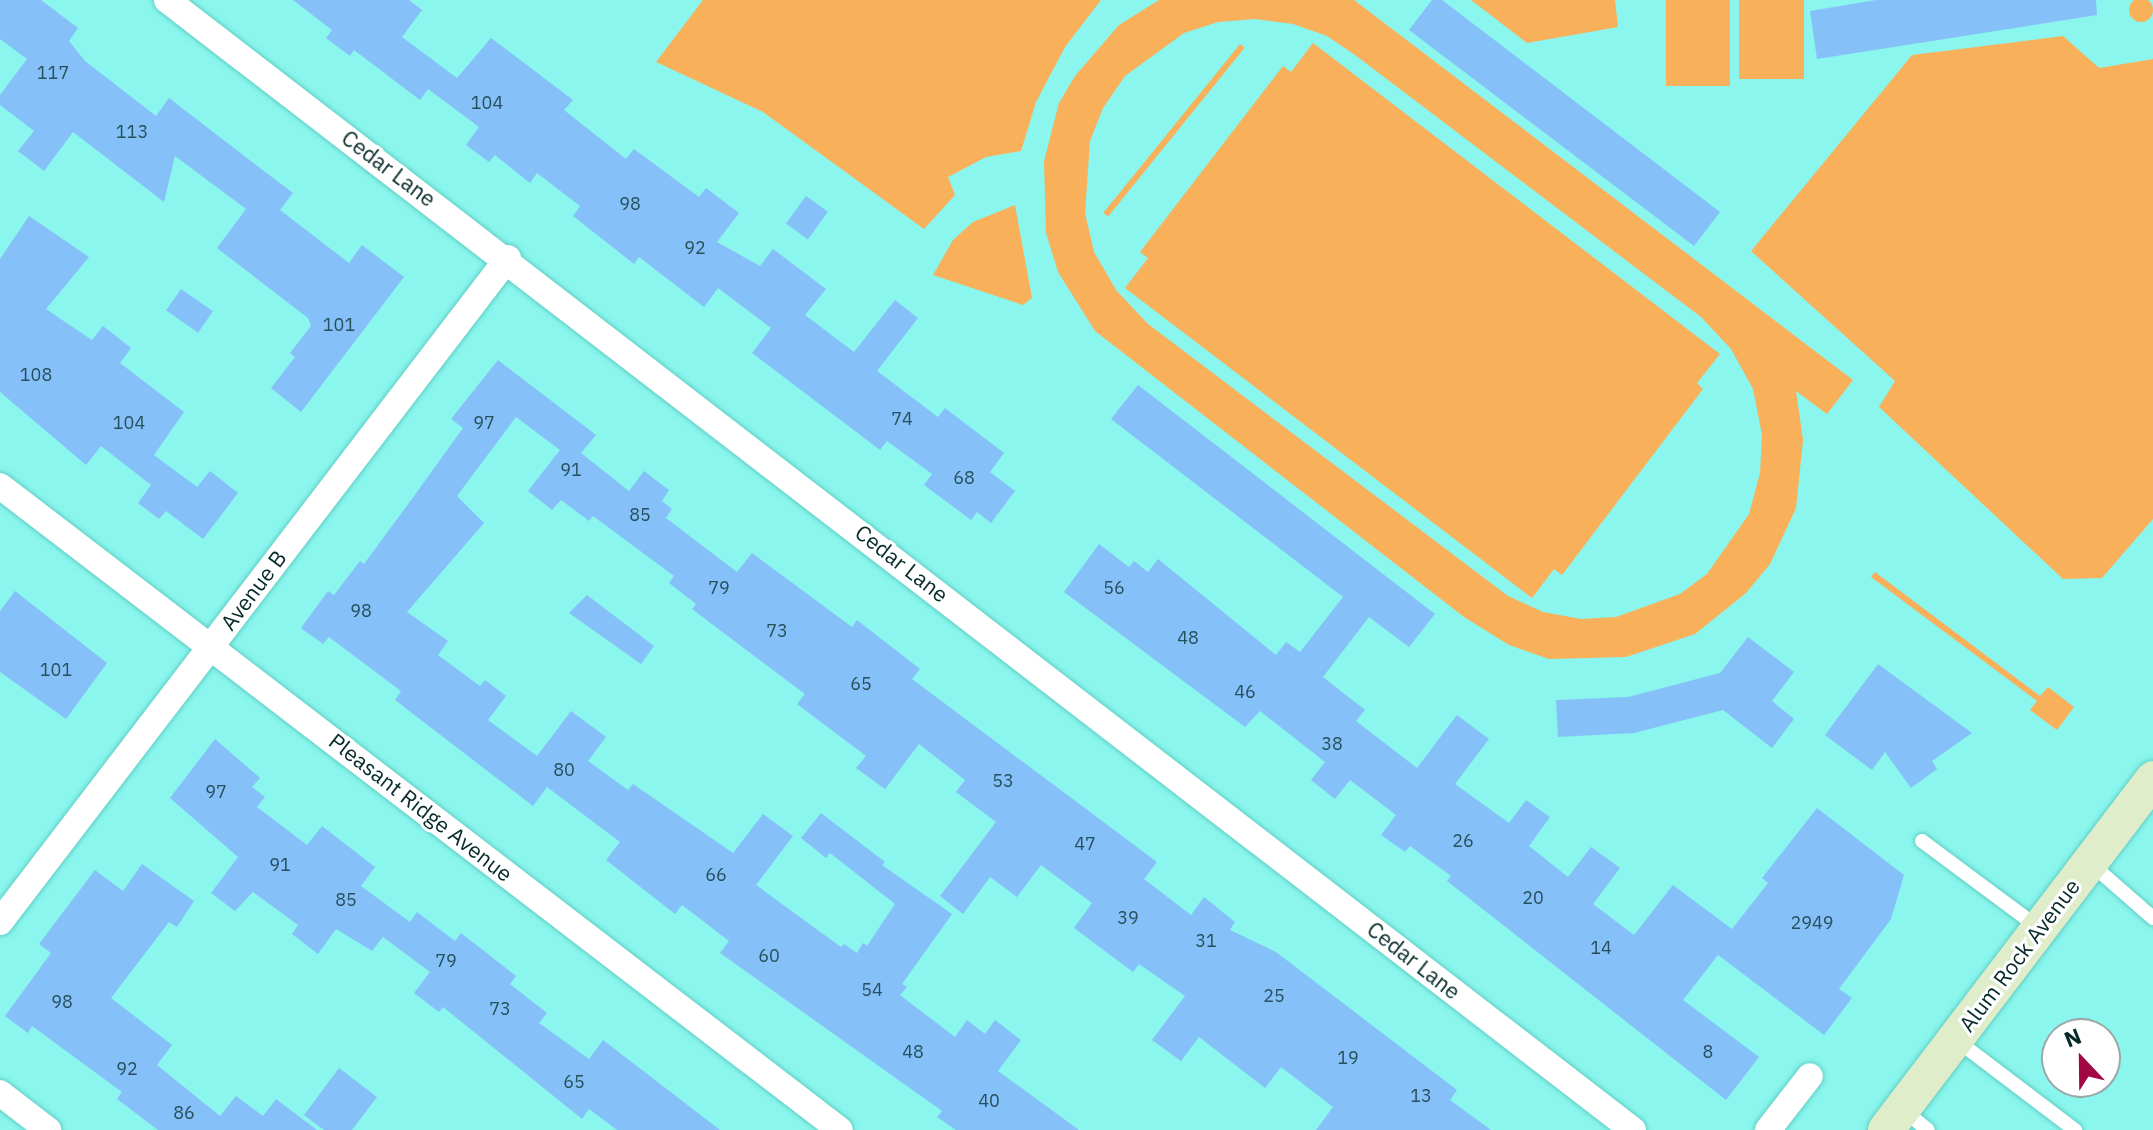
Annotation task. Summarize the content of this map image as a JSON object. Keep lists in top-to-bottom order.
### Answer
{
  "streets": {
    "main road": ["Alum Rock Avenue"],
    "street": ["Cedar Lane", "Avenue B", "Pleasant Ridge Avenue"]
  },
  "crossings": [
    ["Cedar Lane", "Avenue B"],
    ["Avenue B", "Pleasant Ridge Avenue"]
  ],
  "house_numbers": [
    "117",
    "104",
    "113",
    "98",
    "92",
    "101",
    "108",
    "74",
    "104",
    "97",
    "91",
    "68",
    "85",
    "79",
    "56",
    "98",
    "73",
    "48",
    "101",
    "65",
    "46",
    "38",
    "80",
    "53",
    "97",
    "26",
    "47",
    "91",
    "66",
    "20",
    "85",
    "39",
    "2949",
    "31",
    "14",
    "60",
    "79",
    "54",
    "25",
    "98",
    "73",
    "48",
    "8",
    "19",
    "92",
    "65",
    "13",
    "40",
    "86"
  ],
  "north": "top"
}
